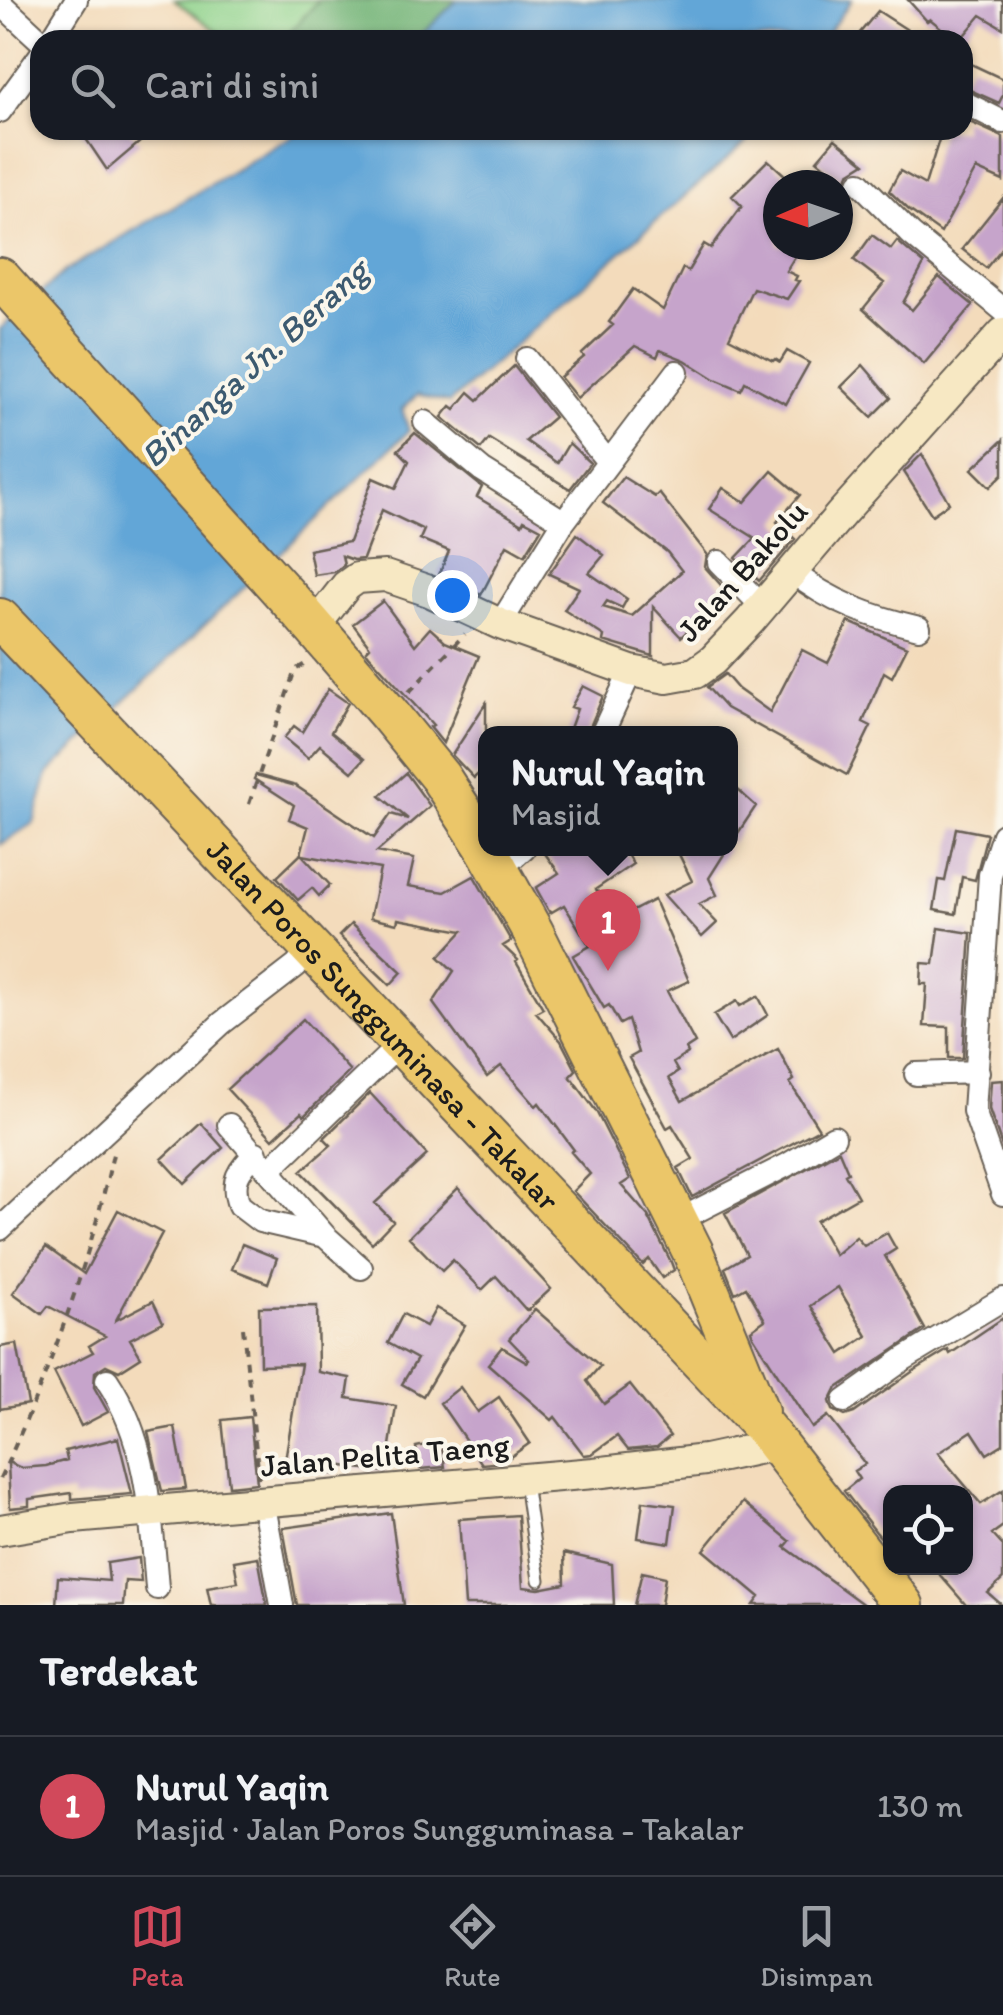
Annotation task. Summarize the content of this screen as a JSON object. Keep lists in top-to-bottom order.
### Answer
{
  "streets": {
    "highway": ["Jalan Poros Sungguminasa - Takalar"],
    "main road": ["Jalan Bakolu", "Jalan Pelita Taeng"]
  },
  "crossings": [
    ["Jalan Bakolu", "Jalan Poros Sungguminasa - Takalar"],
    ["Jalan Poros Sungguminasa - Takalar", "Jalan Pelita Taeng"]
  ],
  "water": ["Binanga Jn. Berang"],
  "north": "left",
  "page": {
    "search": "Cari di sini",
    "popup": ["Nurul Yaqin", "Masjid"],
    "pins": "1",
    "heading": "Terdekat",
    "list": [
      {
        "mark": "1",
        "name": "Nurul Yaqin",
        "note": "Masjid · Jalan Poros Sungguminasa - Takalar",
        "value": "130 m"
      }
    ],
    "nav": ["Peta", "Rute", "Disimpan"]
  }
}
